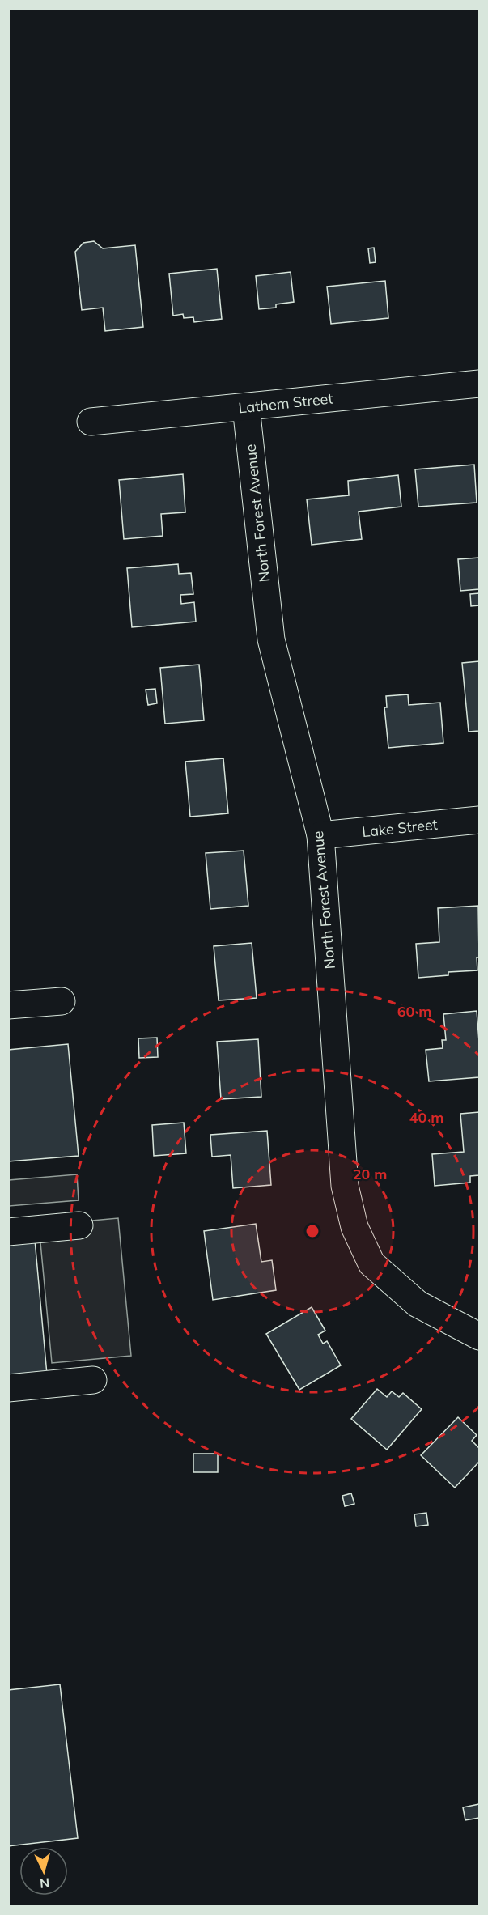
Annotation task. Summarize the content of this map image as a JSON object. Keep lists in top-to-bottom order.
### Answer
{
  "streets": {
    "street": ["Lathem Street", "North Forest Avenue", "Lake Street"]
  },
  "crossings": [
    ["Lathem Street", "North Forest Avenue"],
    ["North Forest Avenue", "Lake Street"]
  ],
  "north": "bottom",
  "rings": ["60 m", "40 m", "20 m"]
}
